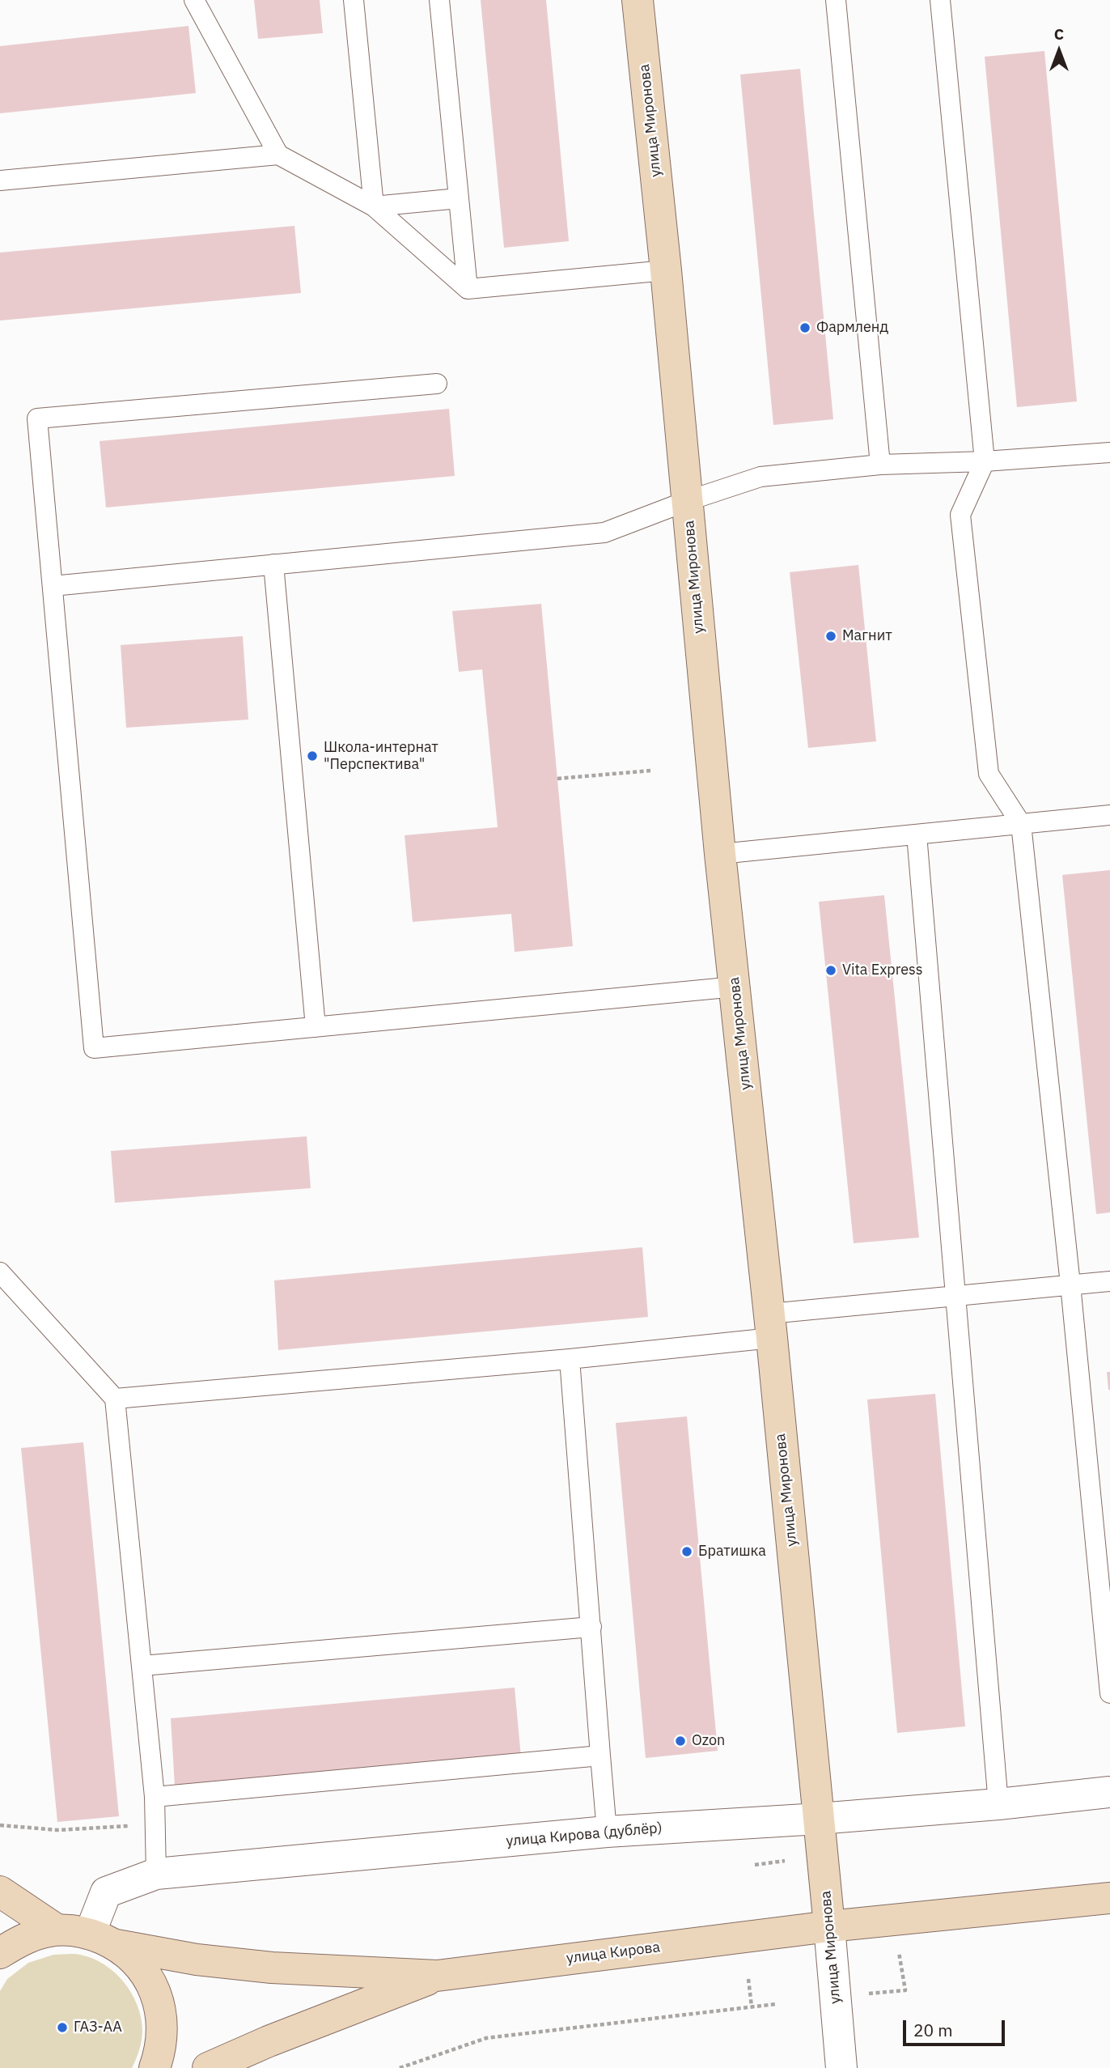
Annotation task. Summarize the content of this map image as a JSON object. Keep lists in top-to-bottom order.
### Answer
{
  "streets": {
    "main road": ["улица Миронова", "улица Кирова"],
    "street": ["улица Кирова (дублёр)"]
  },
  "crossings": [
    ["улица Миронова", "улица Кирова (дублёр)"],
    ["улица Миронова", "улица Кирова"],
    ["улица Кирова (дублёр)", "улица Кирова"]
  ],
  "places": [
    "Фармленд",
    "Магнит",
    "Школа-интернат \"Перспектива\"",
    "Vita Express",
    "Братишка",
    "Ozon",
    "ГАЗ-АА"
  ],
  "scale_bar": "20 m",
  "north": "top"
}
